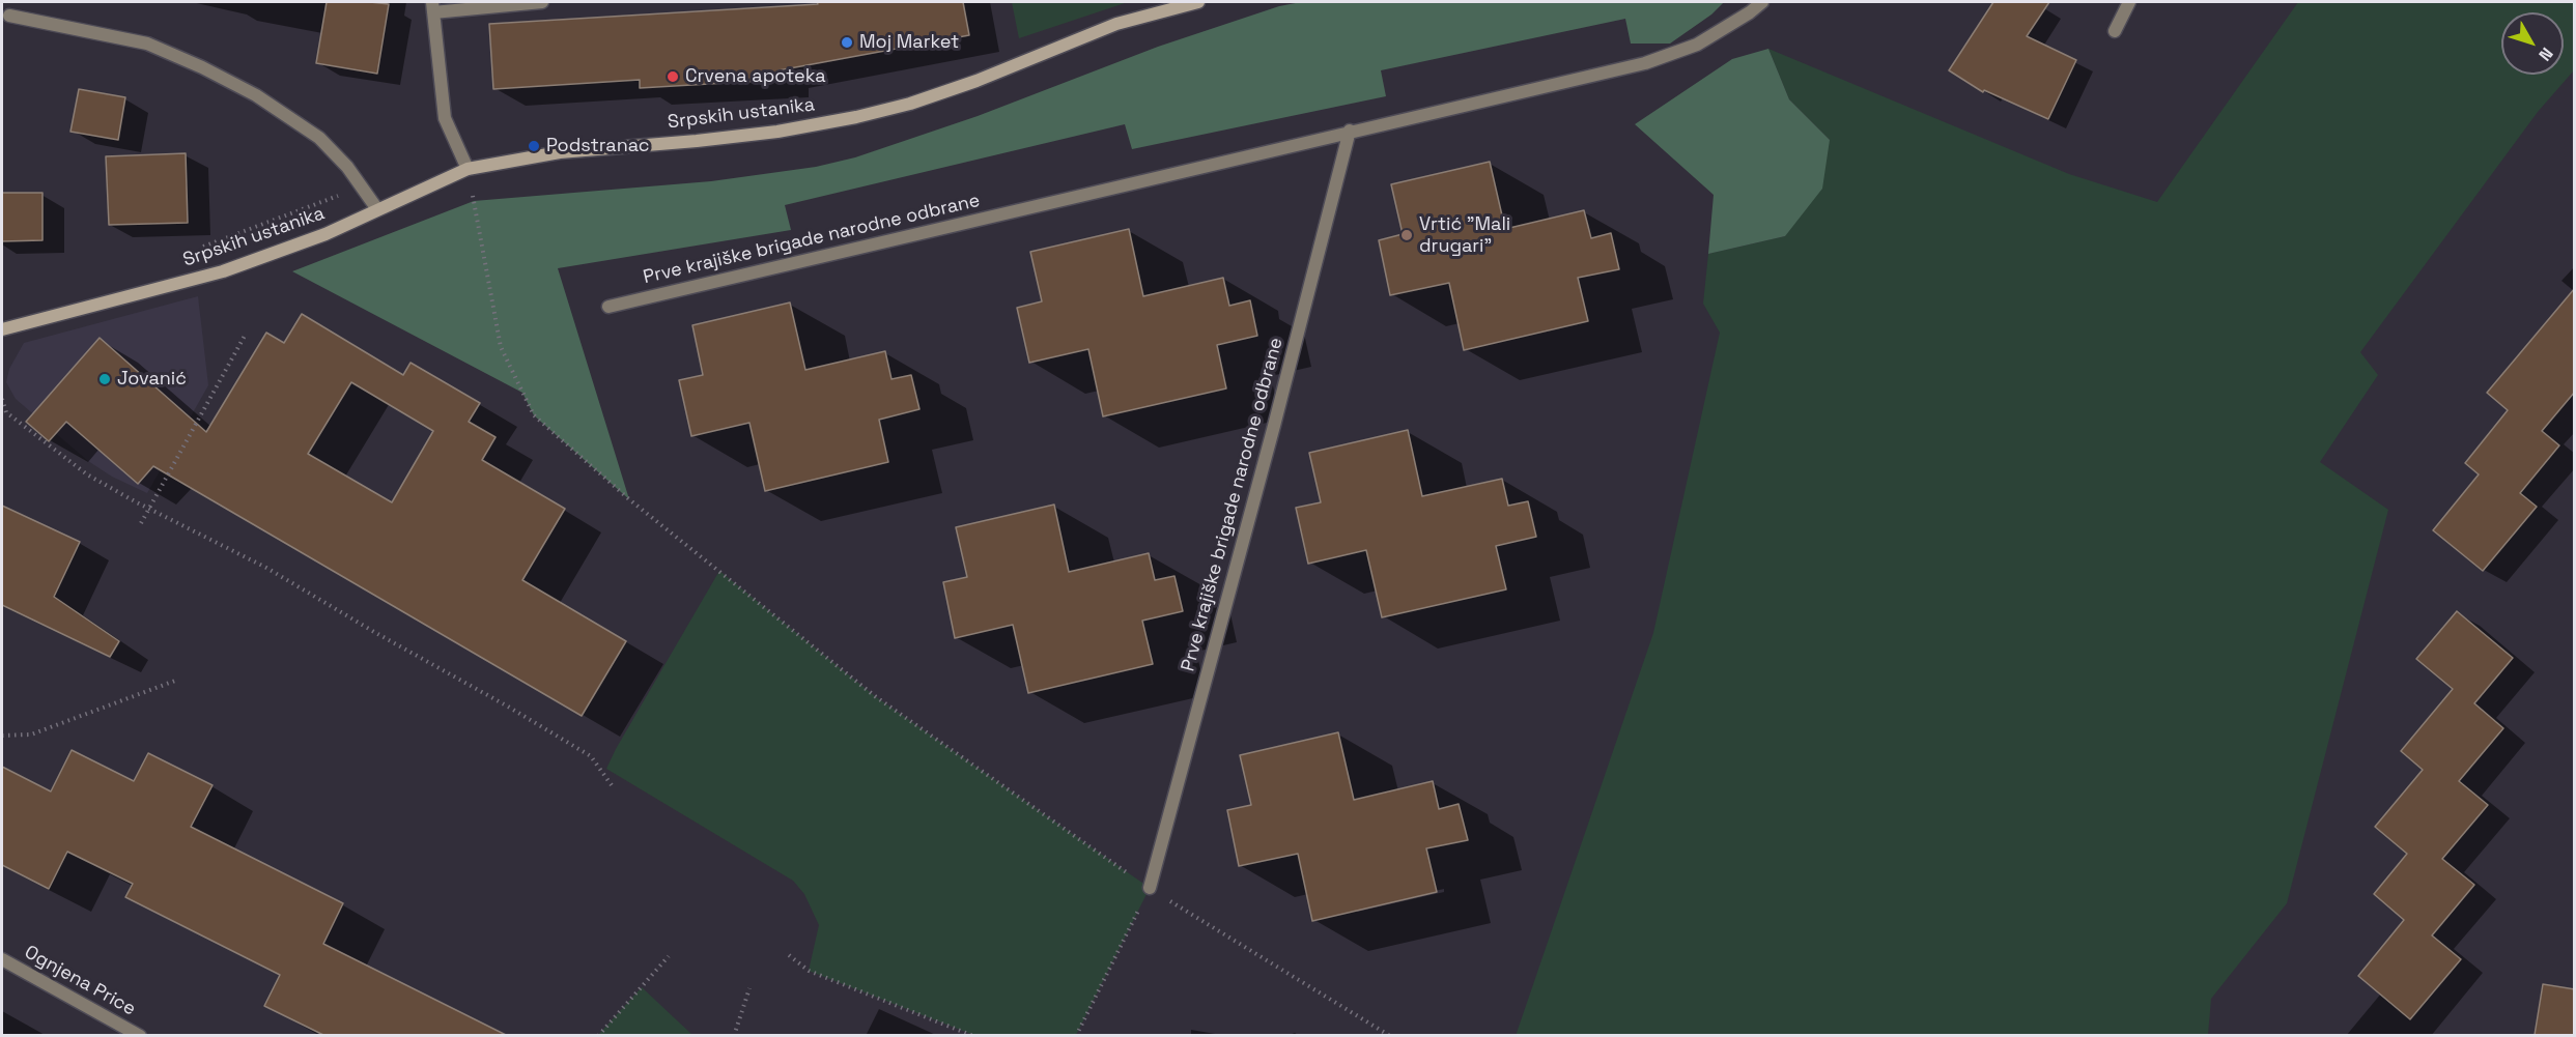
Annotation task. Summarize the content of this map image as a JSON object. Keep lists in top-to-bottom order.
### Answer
{
  "streets": {
    "street": ["Srpskih ustanika", "Prve krajiške brigade narodne odbrane", "Ognjena Price"]
  },
  "places": [
    "Moj Market",
    "Crvena apoteka",
    "Podstranac",
    "Vrtić \"Mali drugari\"",
    "Jovanić"
  ],
  "north": "bottom right"
}
